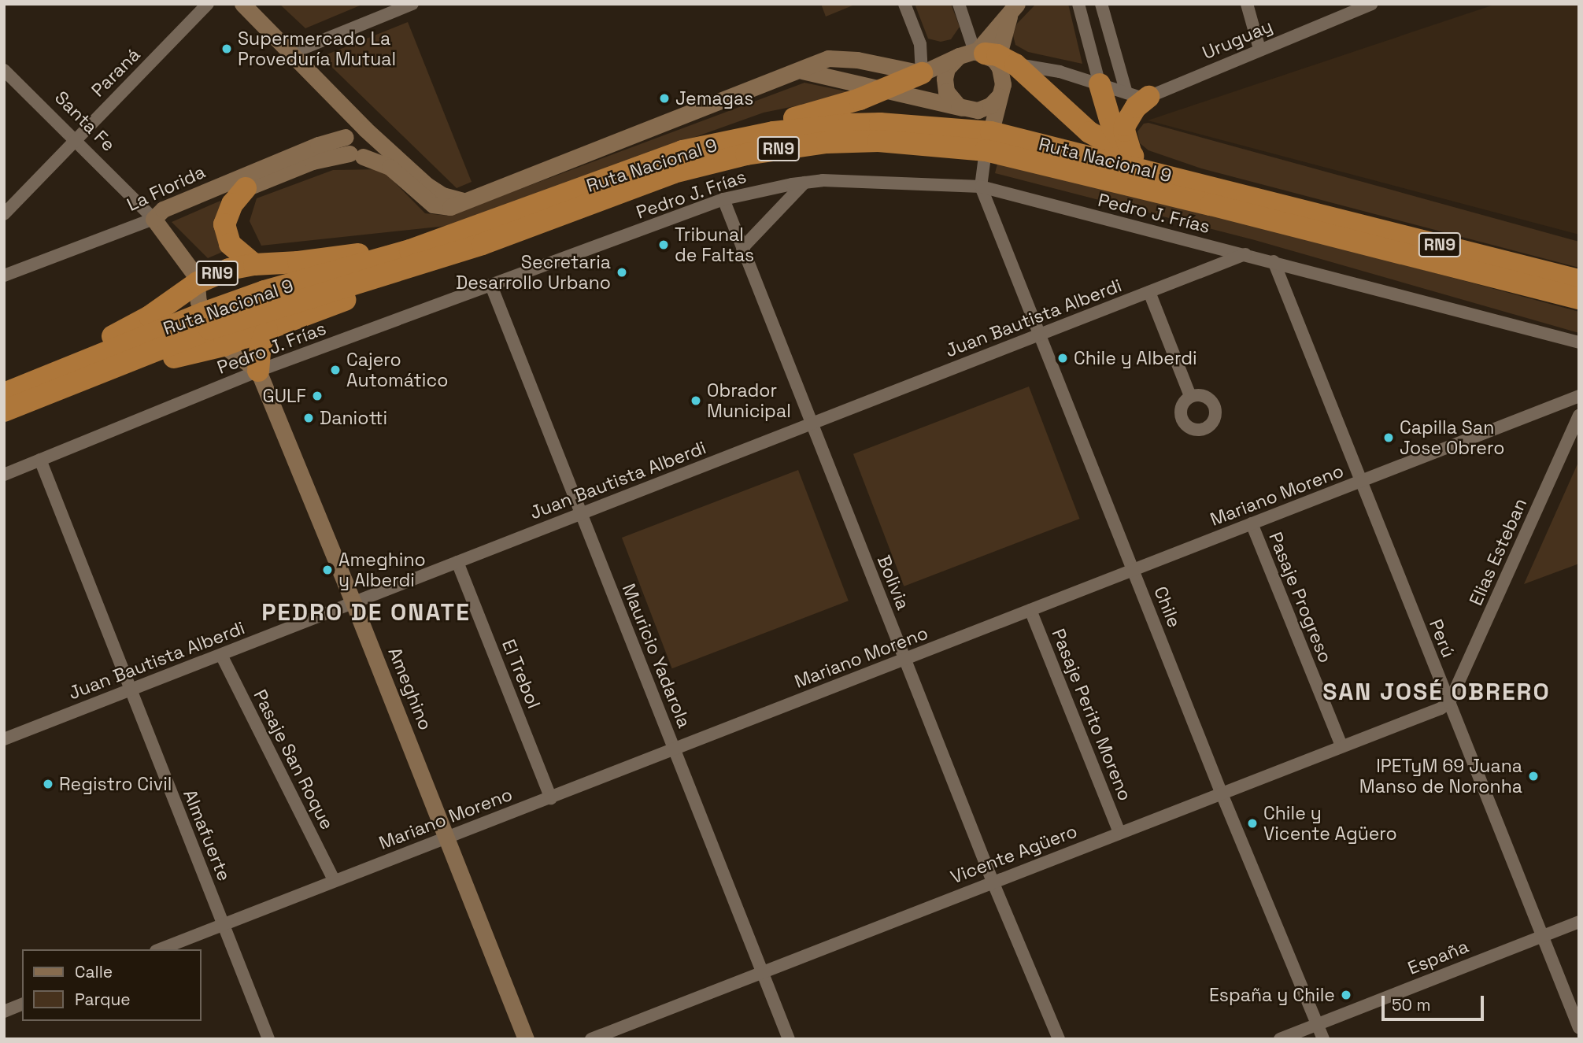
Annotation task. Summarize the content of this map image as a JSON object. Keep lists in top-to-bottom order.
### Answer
{
  "streets": {
    "highway": ["RN9", "Ruta Nacional 9"],
    "street": [
      "Uruguay",
      "Paraná",
      "Santa Fe",
      "La Florida",
      "Pedro J. Frías",
      "Juan Bautista Alberdi",
      "Mariano Moreno",
      "Elias Esteban",
      "Bolivia",
      "Pasaje Progreso",
      "Chile",
      "Perú",
      "Mauricio Yadarola",
      "El Trebol",
      "Ameghino",
      "Pasaje Perito Moreno",
      "Pasaje San Roque",
      "Almafuerte",
      "Vicente Agüero",
      "España"
    ]
  },
  "crossings": [
    ["Paraná", "Santa Fe"],
    ["Santa Fe", "La Florida"],
    ["RN9", "Ruta Nacional 9"],
    ["Pedro J. Frías", "Juan Bautista Alberdi"],
    ["Pedro J. Frías", "Bolivia"],
    ["Pedro J. Frías", "Chile"],
    ["Pedro J. Frías", "Perú"],
    ["Pedro J. Frías", "Mauricio Yadarola"],
    ["Pedro J. Frías", "Ameghino"],
    ["Pedro J. Frías", "Almafuerte"],
    ["Juan Bautista Alberdi", "Bolivia"],
    ["Juan Bautista Alberdi", "Chile"],
    ["Juan Bautista Alberdi", "Mauricio Yadarola"],
    ["Juan Bautista Alberdi", "El Trebol"],
    ["Juan Bautista Alberdi", "Ameghino"],
    ["Juan Bautista Alberdi", "Pasaje San Roque"],
    ["Juan Bautista Alberdi", "Almafuerte"],
    ["Mariano Moreno", "Bolivia"],
    ["Mariano Moreno", "Pasaje Progreso"],
    ["Mariano Moreno", "Chile"],
    ["Mariano Moreno", "Perú"],
    ["Mariano Moreno", "Mauricio Yadarola"],
    ["Mariano Moreno", "El Trebol"],
    ["Mariano Moreno", "Ameghino"],
    ["Mariano Moreno", "Pasaje Perito Moreno"],
    ["Mariano Moreno", "Pasaje San Roque"],
    ["Mariano Moreno", "Almafuerte"],
    ["Elias Esteban", "Perú"],
    ["Elias Esteban", "Vicente Agüero"],
    ["Bolivia", "Vicente Agüero"],
    ["Pasaje Progreso", "Vicente Agüero"],
    ["Chile", "Vicente Agüero"],
    ["Chile", "España"],
    ["Perú", "Vicente Agüero"],
    ["Perú", "España"],
    ["Mauricio Yadarola", "Vicente Agüero"],
    ["Pasaje Perito Moreno", "Vicente Agüero"]
  ],
  "districts": ["PEDRO DE ONATE", "SAN JOSÉ OBRERO"],
  "places": [
    "Supermercado La Proveduría Mutual",
    "Jemagas",
    "Tribunal de Faltas",
    "Secretaria Desarrollo Urbano",
    "Chile y Alberdi",
    "Cajero Automático",
    "GULF",
    "Obrador Municipal",
    "Daniotti",
    "Capilla San Jose Obrero",
    "Ameghino y Alberdi",
    "IPETyM 69 Juana Manso de Noronha",
    "Registro Civil",
    "Chile y Vicente Agüero",
    "España y Chile"
  ],
  "legend": ["Calle", "Parque"],
  "scale_bar": "50 m"
}
